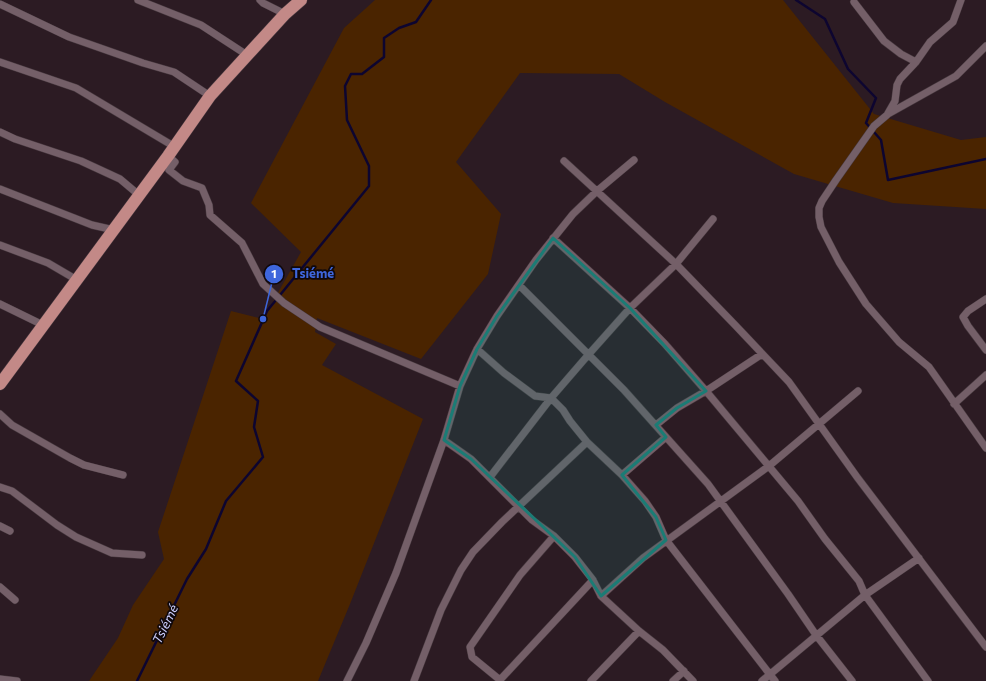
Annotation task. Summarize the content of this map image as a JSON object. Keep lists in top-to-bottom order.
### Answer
{
  "water": ["Tsiémé"],
  "places": ["Tsiémé"]
}
